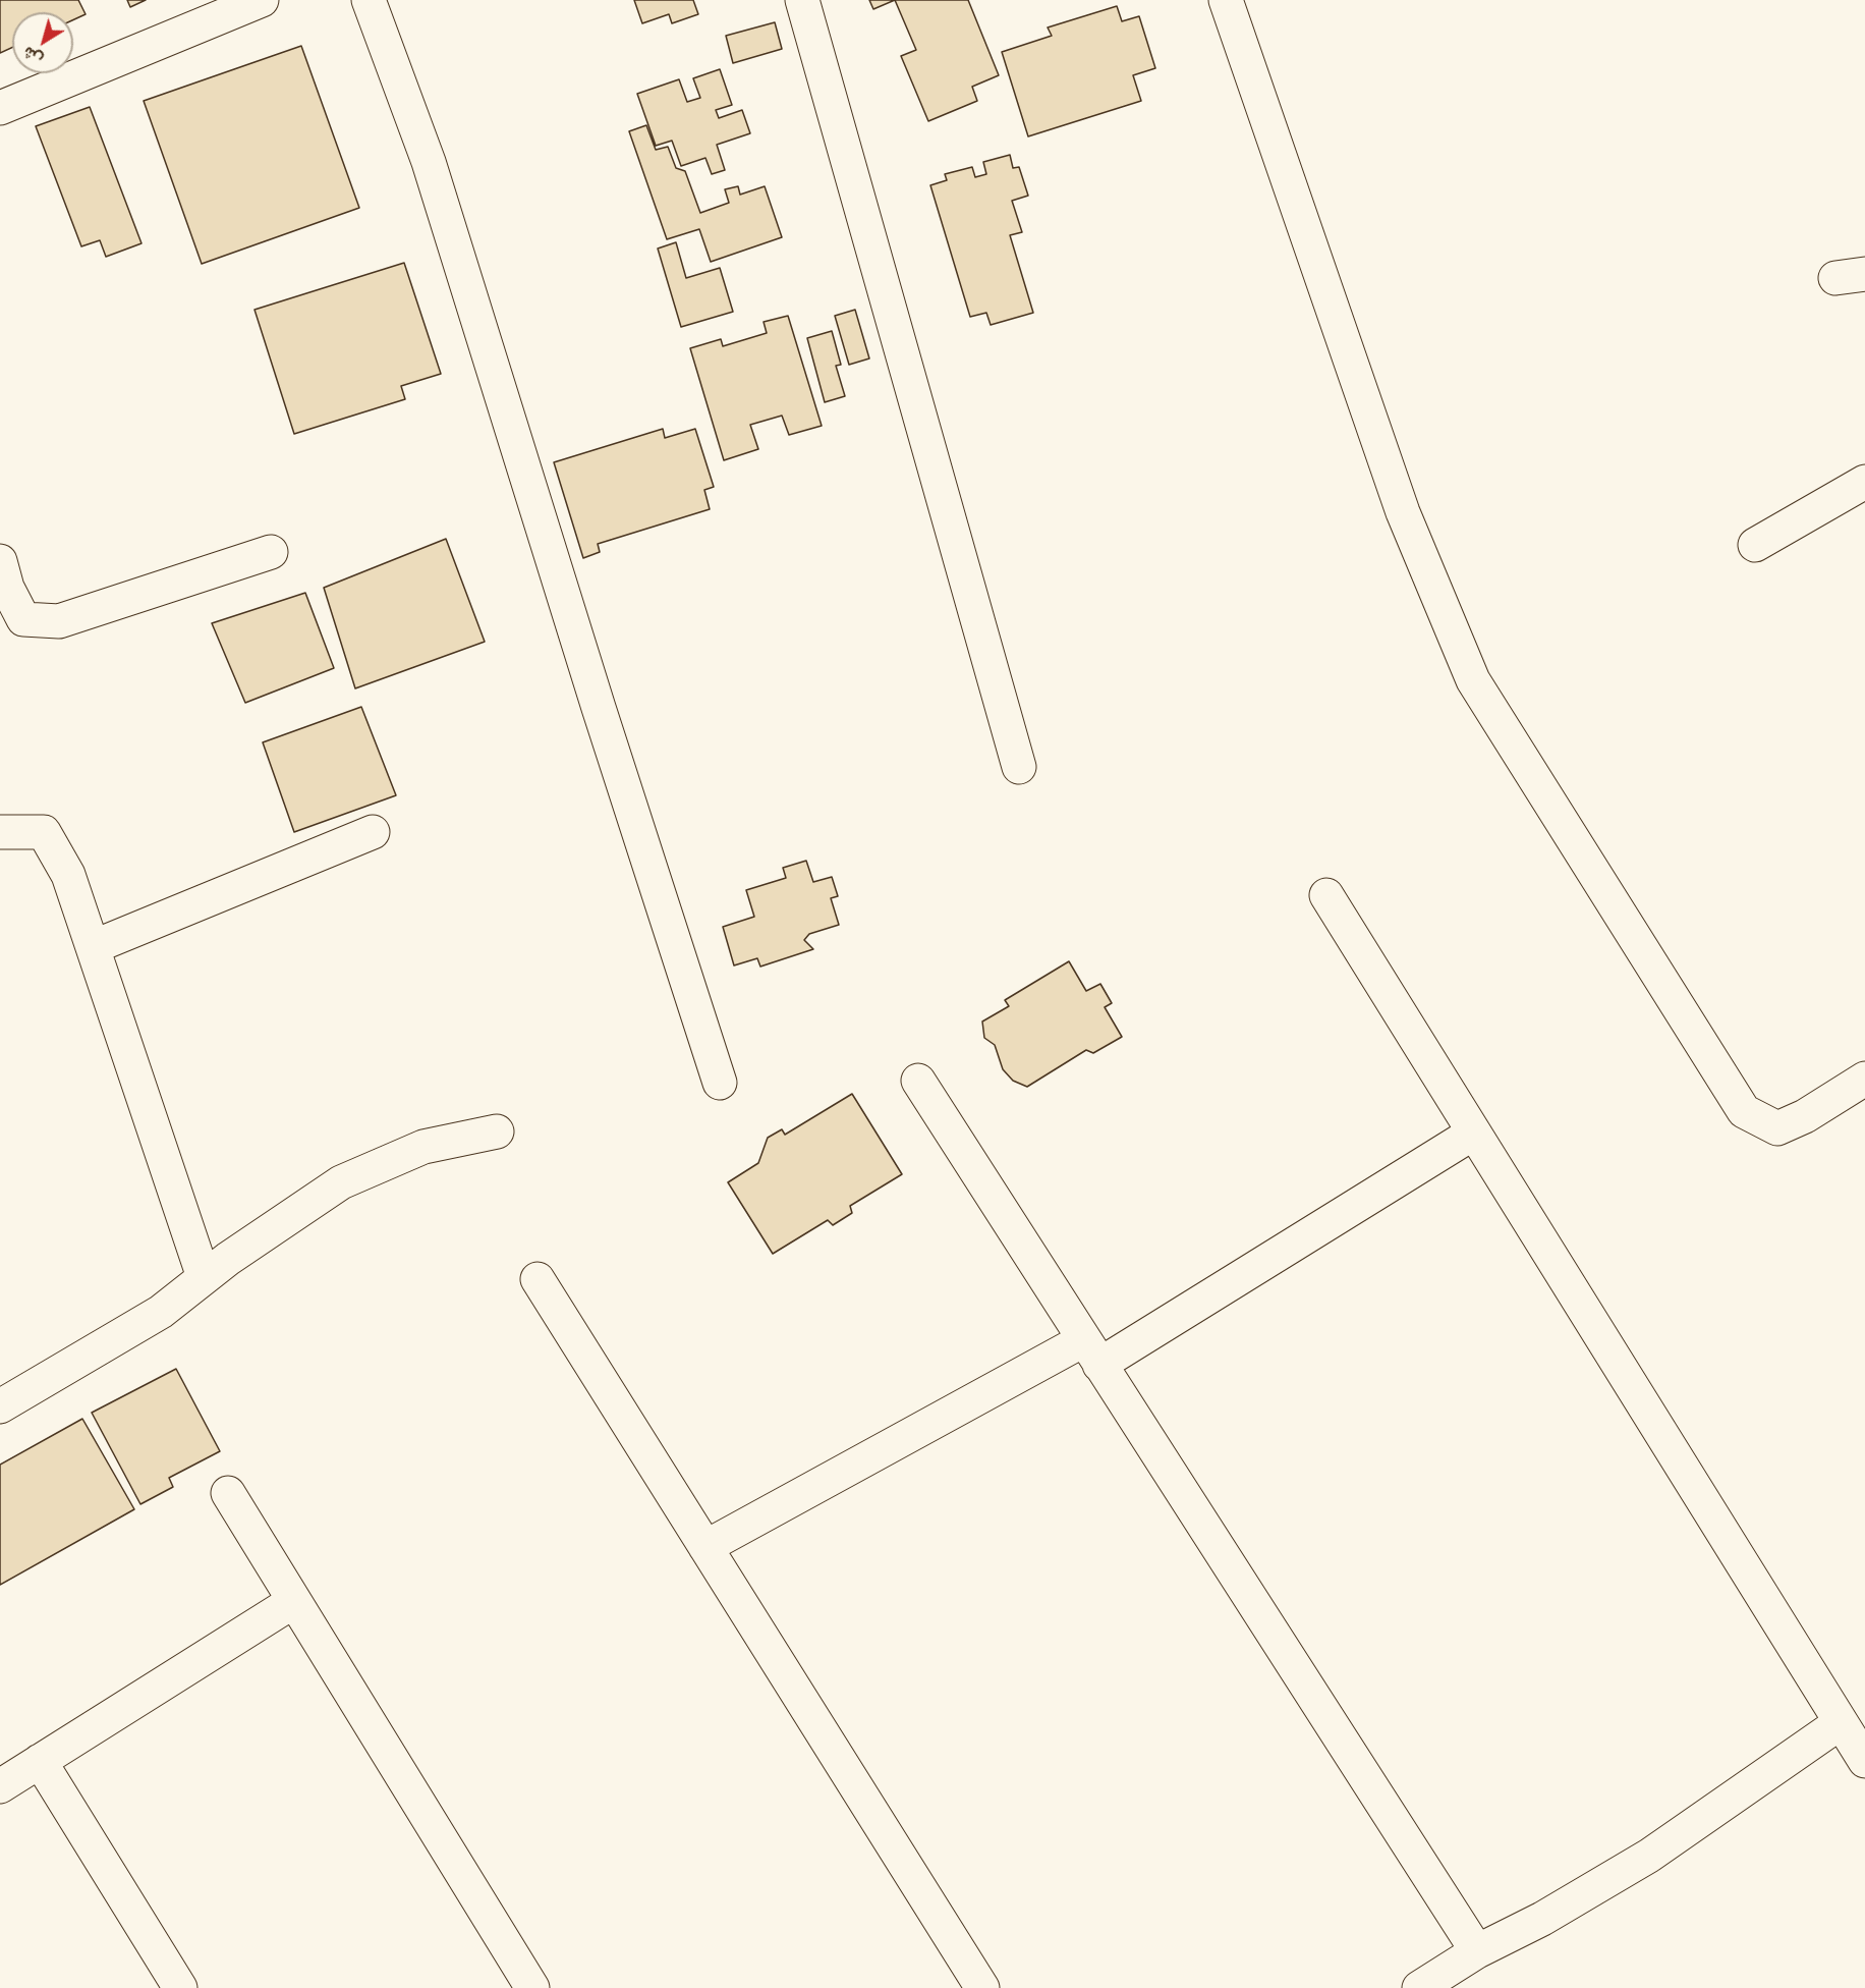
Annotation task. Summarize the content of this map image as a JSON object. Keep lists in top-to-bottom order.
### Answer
{
  "north": "bottom left"
}
